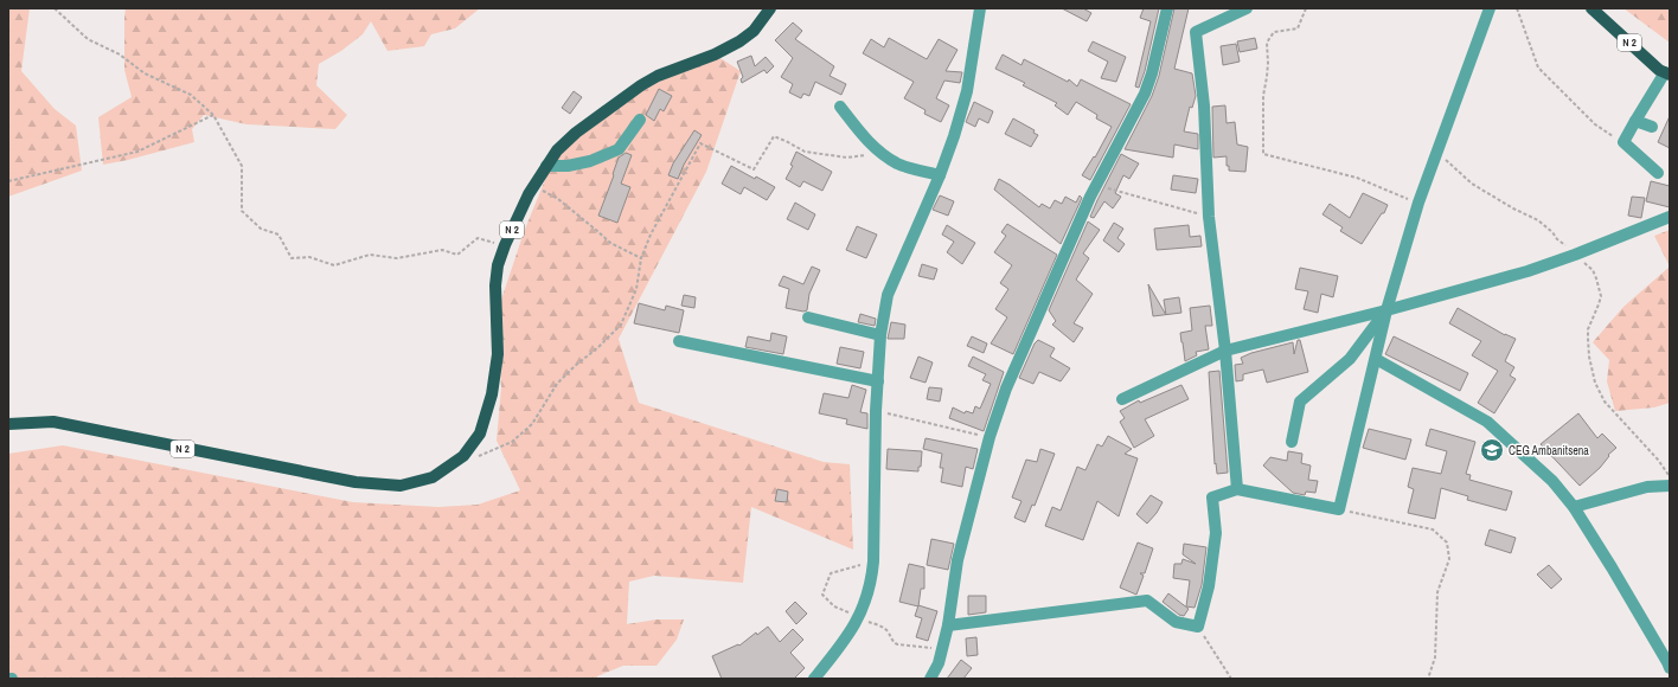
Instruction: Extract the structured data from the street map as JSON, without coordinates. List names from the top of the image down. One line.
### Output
{"streets":{"main road":["N 2"]},"places":{"school or university":["CEG Ambanitsena"]}}
